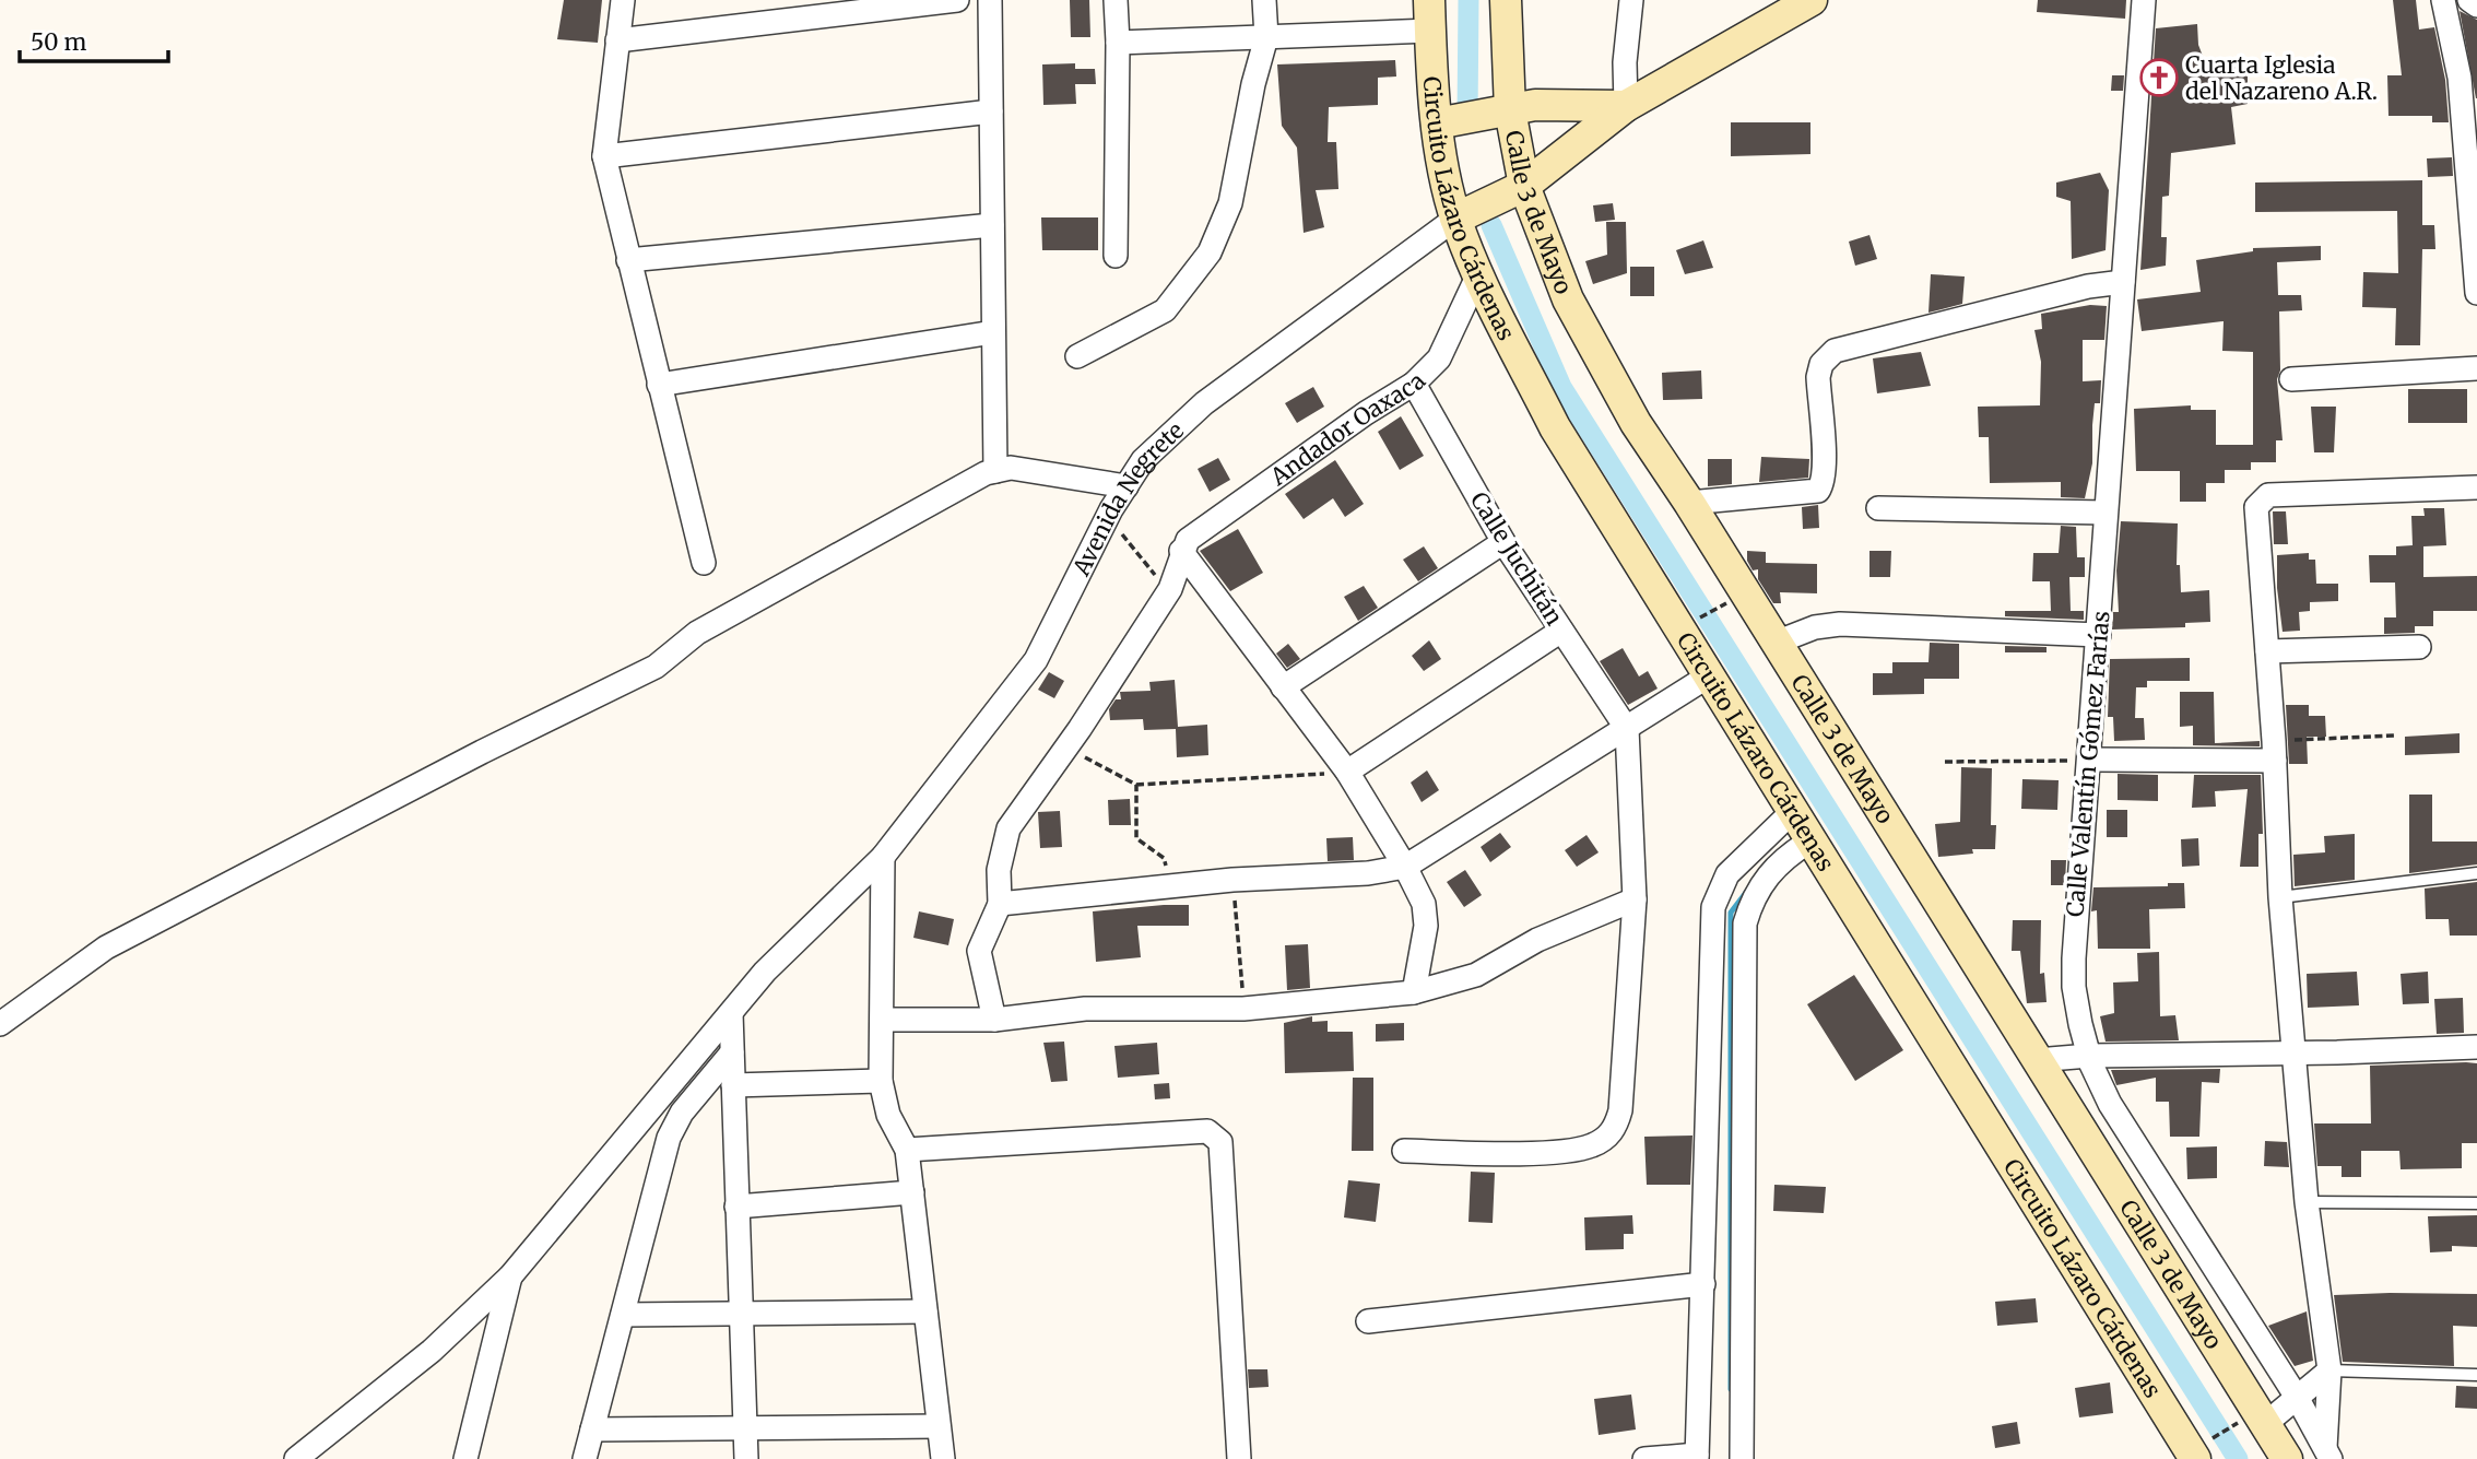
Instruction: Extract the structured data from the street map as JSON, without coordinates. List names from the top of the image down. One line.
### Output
{"streets":{"street":["Circuito Lázaro Cárdenas","Calle 3 de Mayo","Andador Oaxaca","Avenida Negrete","Calle Juchitán","Calle Valentín Gómez Farías"]},"crossings":[["Circuito Lázaro Cárdenas","Andador Oaxaca"],["Circuito Lázaro Cárdenas","Avenida Negrete"],["Andador Oaxaca","Calle Juchitán"]],"places":{"church":["Cuarta Iglesia del Nazareno A.R."]},"scale_bar":"50 m"}
